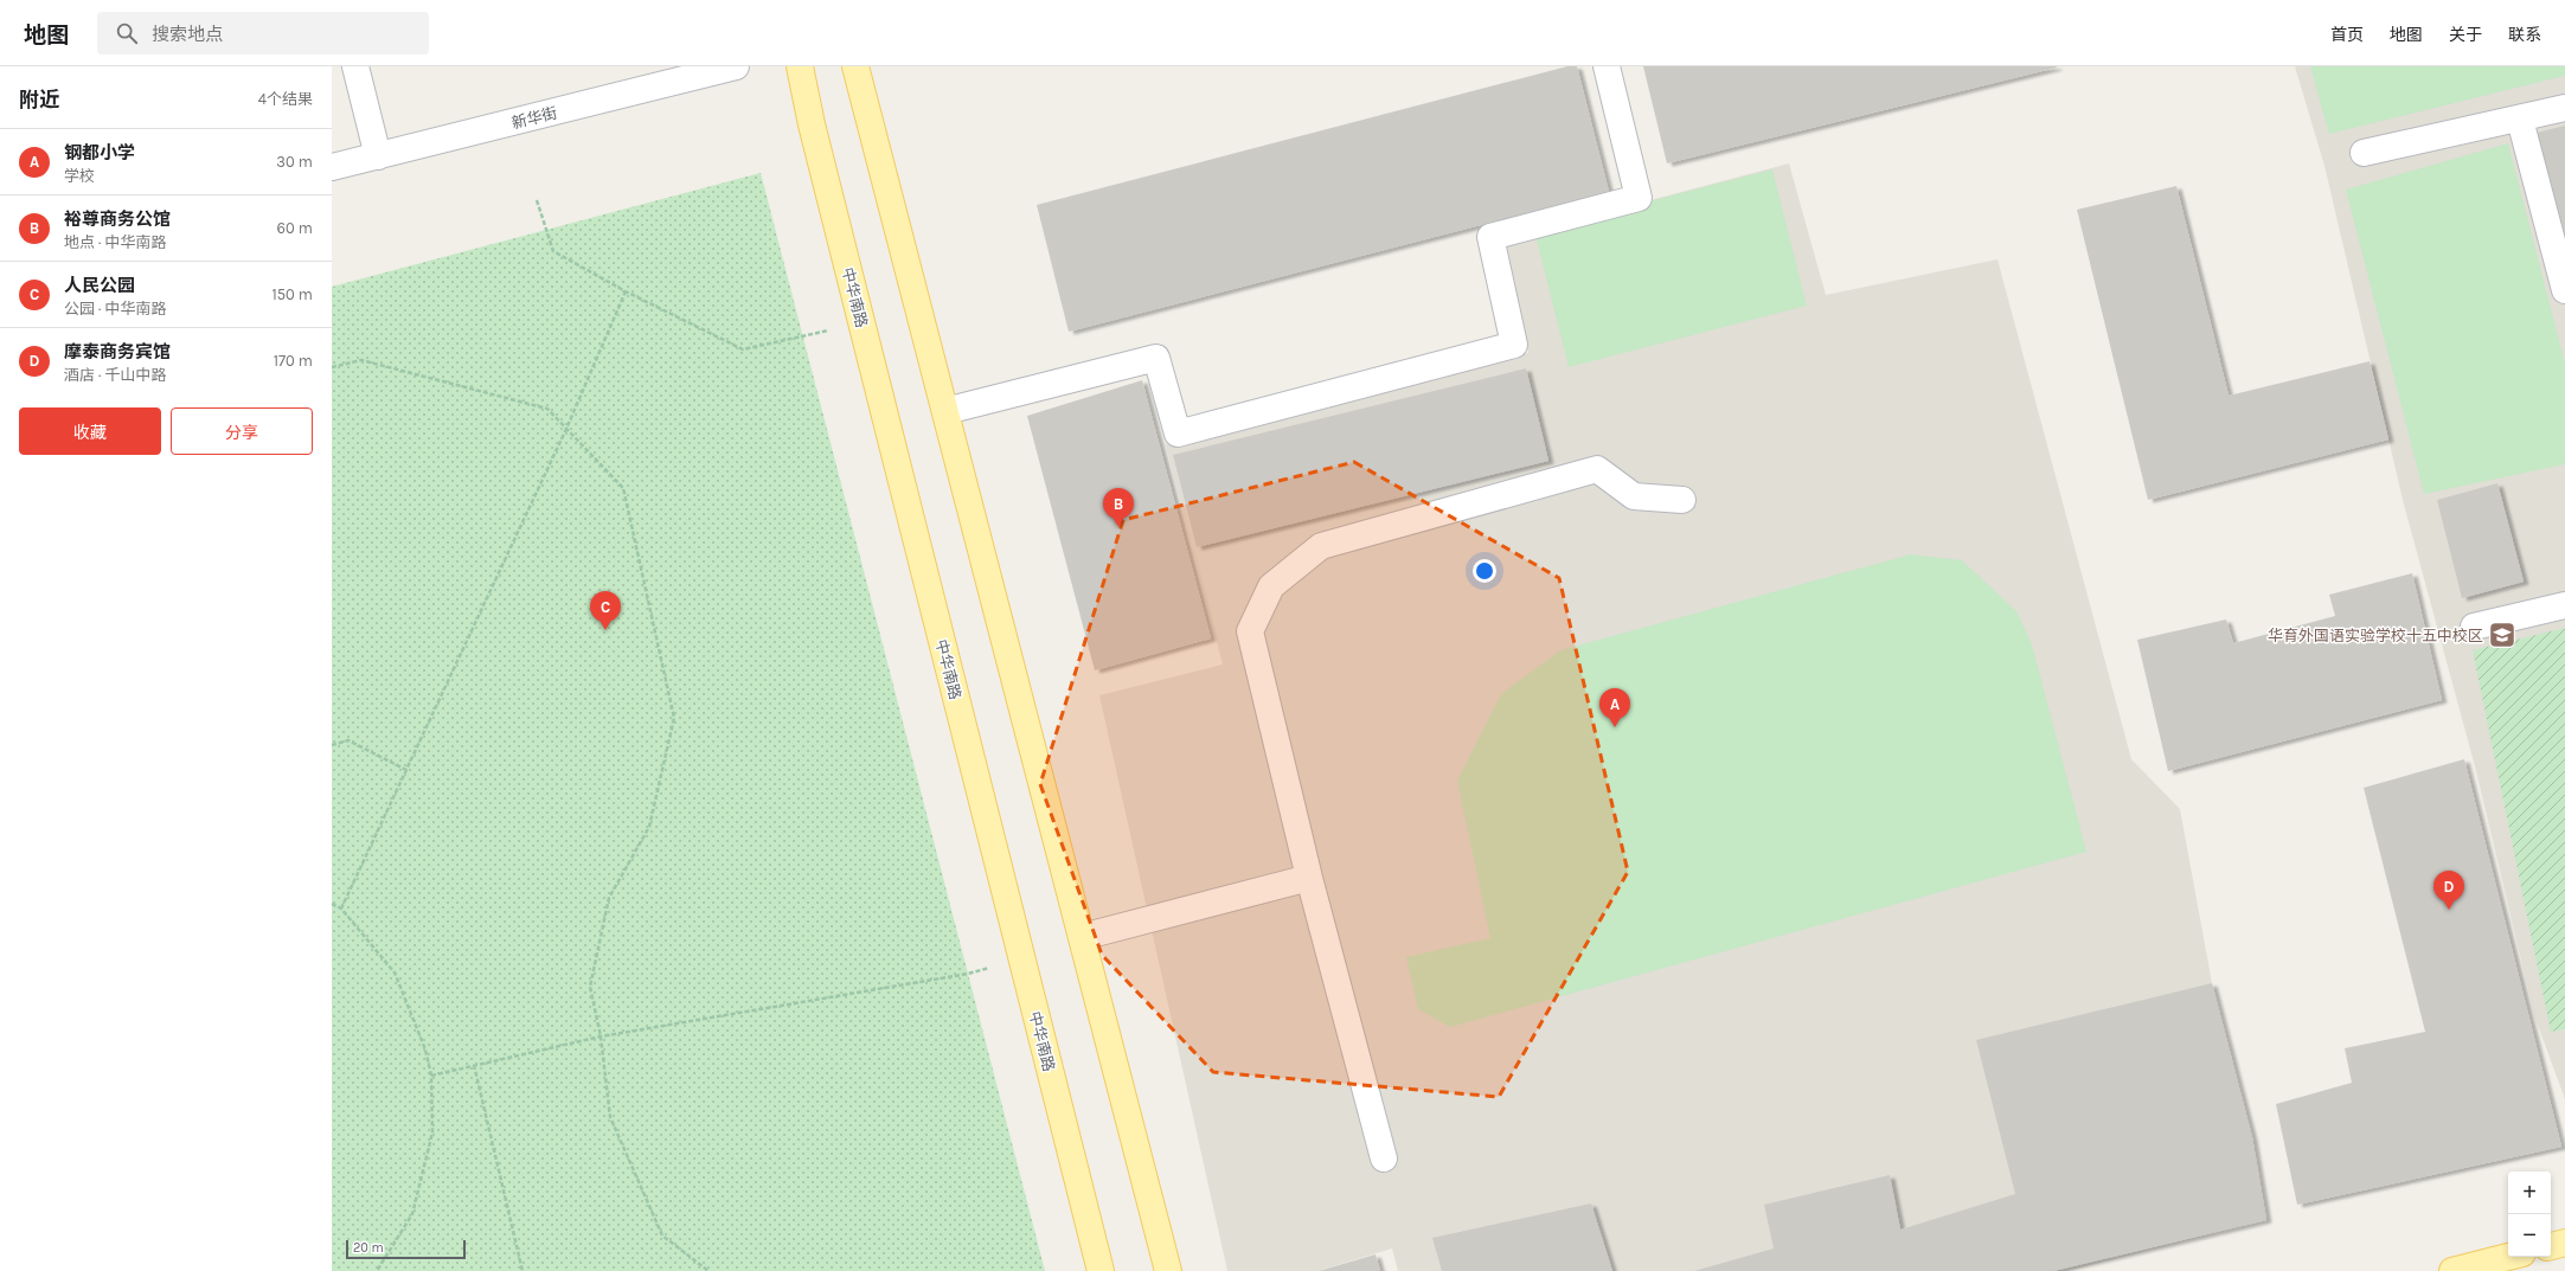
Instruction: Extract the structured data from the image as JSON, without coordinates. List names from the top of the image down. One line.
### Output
{"streets":{"main road":["中华南路"],"street":["新华街"]},"places":{"school or university":["华育外国语实验学校十五中校区"]},"scale_bar":"20 m","page":{"header":"地图","search":"搜索地点","nav":["首页","地图","关于","联系"],"heading":["附近","4个结果"],"list":[{"mark":"A","name":"钢都小学","note":"学校","value":"30 m"},{"mark":"B","name":"裕尊商务公馆","note":"地点 · 中华南路","value":"60 m"},{"mark":"C","name":"人民公园","note":"公园 · 中华南路","value":"150 m"},{"mark":"D","name":"摩泰商务宾馆","note":"酒店 · 千山中路","value":"170 m"}],"buttons":["收藏","分享"],"pins":["B","C","A","D"],"map_buttons":["+","−"],"scale":"20 m"}}
